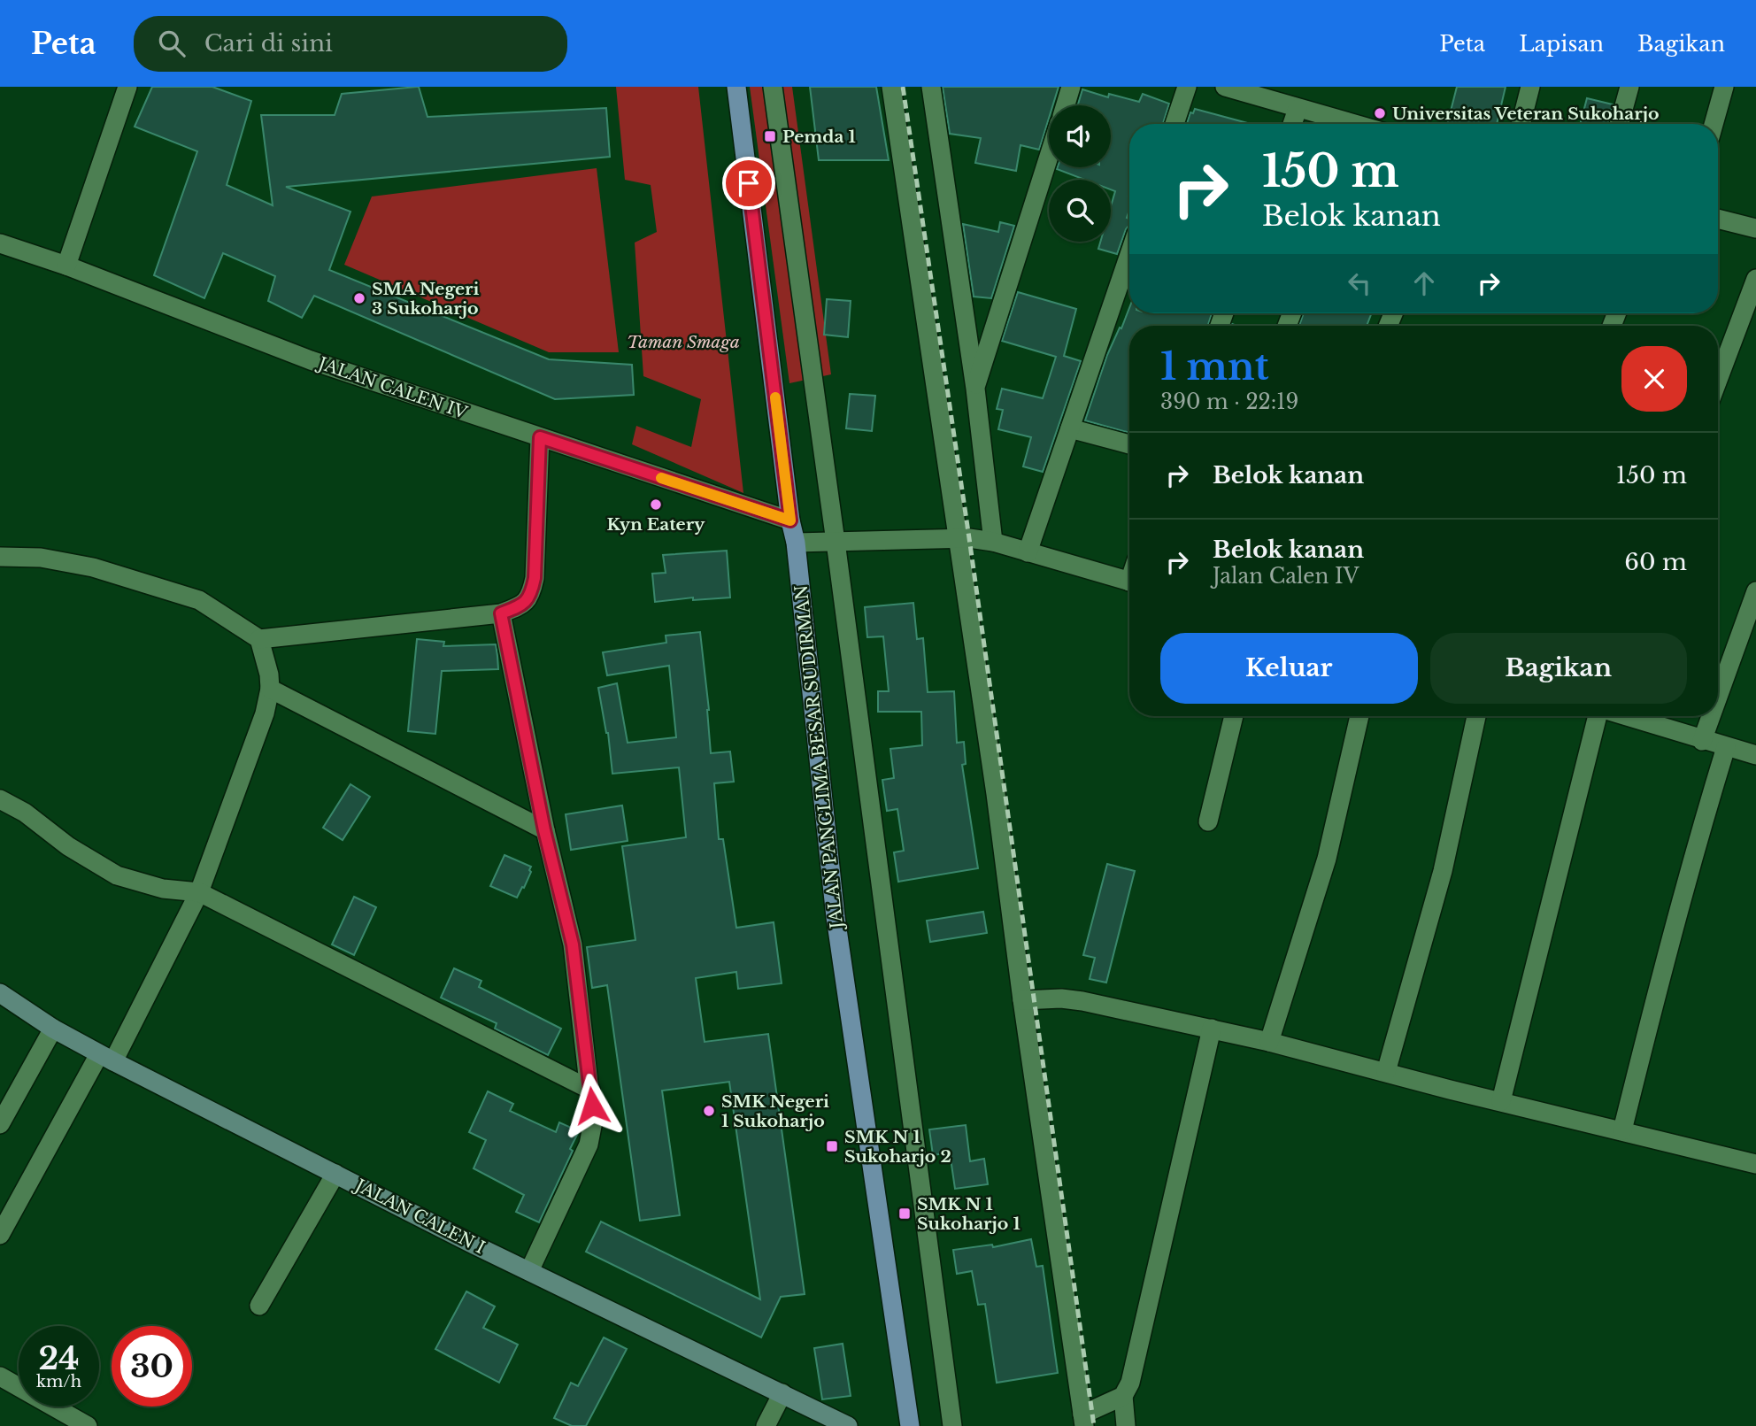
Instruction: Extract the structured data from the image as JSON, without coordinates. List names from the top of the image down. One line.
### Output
{"streets":{"main road":["JALAN PANGLIMA BESAR SUDIRMAN"],"street":["JALAN CALEN IV","JALAN CALEN I"]},"crossings":[["JALAN CALEN IV","JALAN PANGLIMA BESAR SUDIRMAN"]],"parks":["Taman Smaga"],"places":{"other":["Universitas Veteran Sukoharjo","SMA Negeri 3 Sukoharjo","Kyn Eatery","SMK Negeri 1 Sukoharjo"],"transit":["Pemda 1","SMK N 1 Sukoharjo 2","SMK N 1 Sukoharjo 1"]},"page":{"header":"Peta","search":"Cari di sini","nav":["Peta","Lapisan","Bagikan"],"turn":["150 m","Belok kanan"],"heading":["1 mnt","390 m · 22:19"],"list":[{"name":"Belok kanan","value":"150 m"},{"name":"Belok kanan","note":"Jalan Calen IV","value":"60 m"}],"buttons":["Keluar","Bagikan"],"speed":"24 km/h","limit":"30"}}
